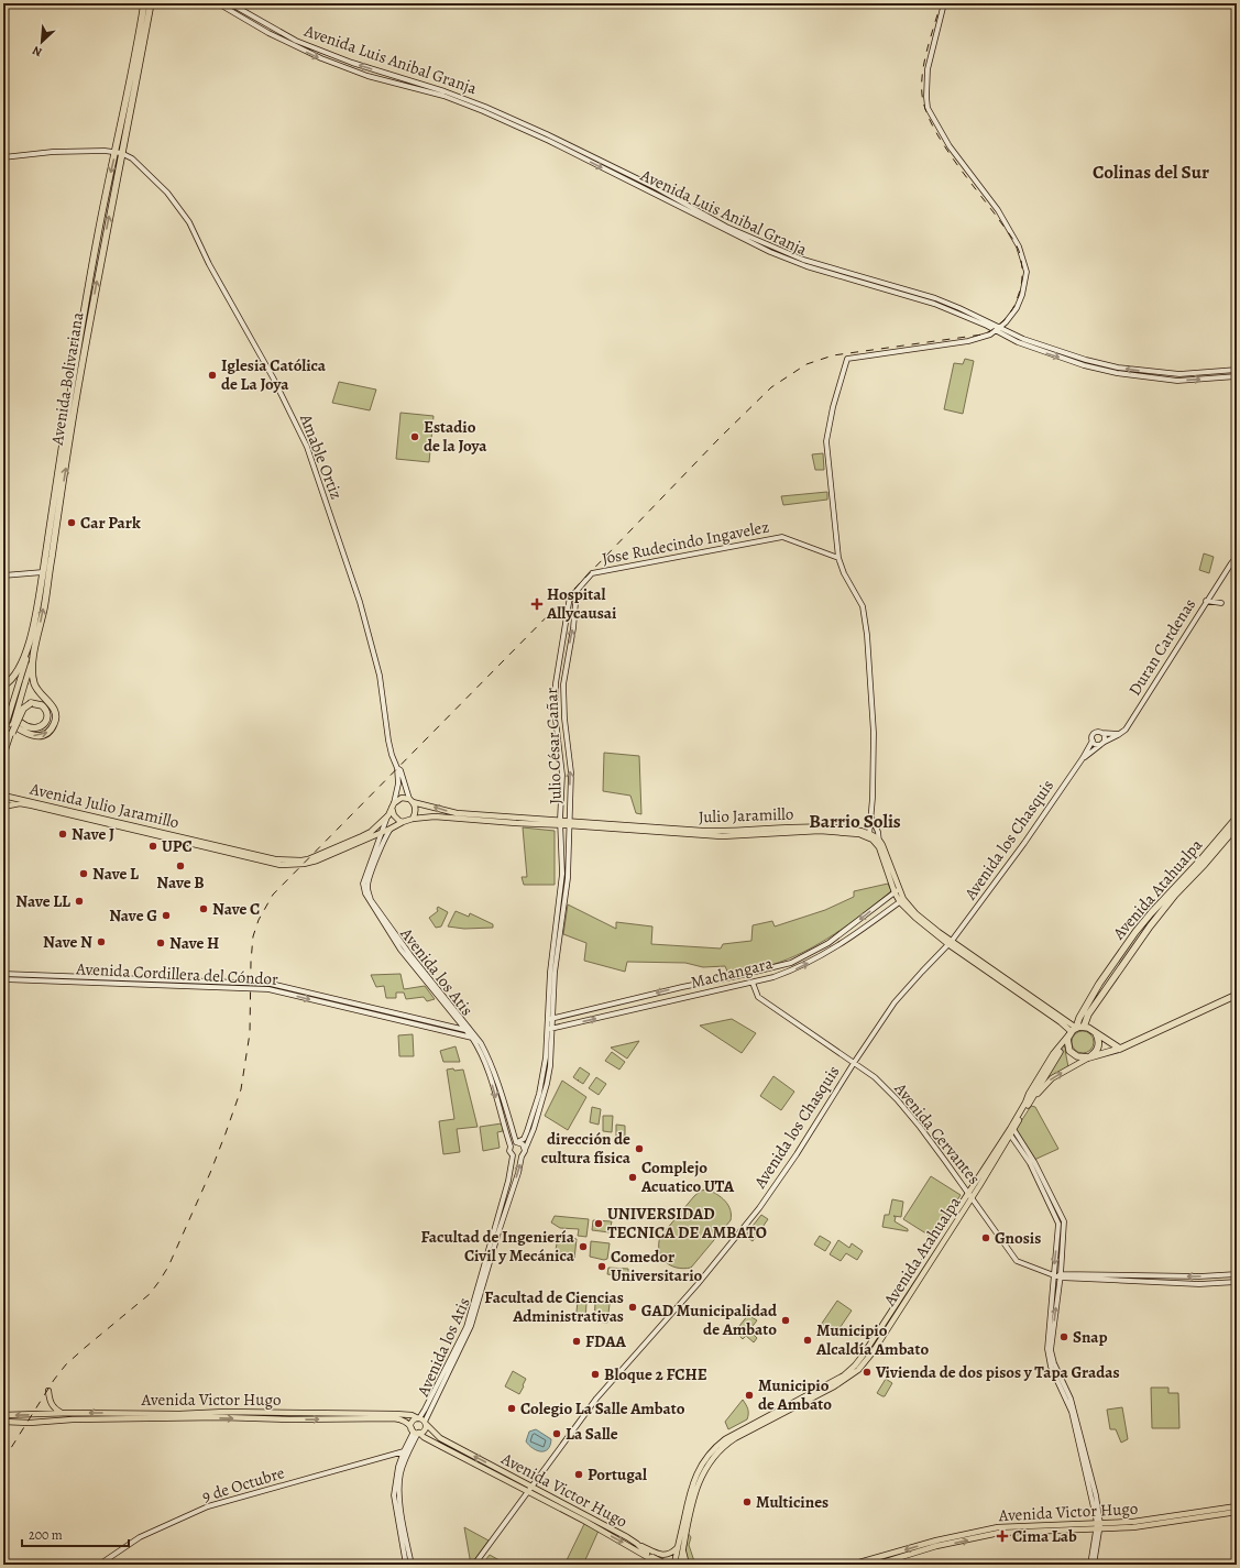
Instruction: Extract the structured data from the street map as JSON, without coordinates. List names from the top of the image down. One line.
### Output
{"streets":{"highway":["Avenida Bolivariana","Avenida Atahualpa"],"main road":["Avenida Julio Jaramillo","Julio Jaramillo","Avenida los Atis","Avenida Victor Hugo"],"street":["Avenida Luis Anibal Granja","Amable Ortiz","Jose Rudecindo Ingavelez","Duran Cardenas","Julio César Cañar","Avenida los Chasquis","Machangara","Avenida Cordillera del Cóndor","Avenida Cervantes","9 de Octubre"]},"crossings":[["Avenida Bolivariana","Amable Ortiz"],["Amable Ortiz","Avenida Julio Jaramillo"],["Amable Ortiz","Julio Jaramillo"],["Jose Rudecindo Ingavelez","Julio César Cañar"],["Duran Cardenas","Avenida los Chasquis"],["Julio César Cañar","Julio Jaramillo"],["Julio César Cañar","Avenida los Atis"],["Avenida Julio Jaramillo","Julio Jaramillo"],["Avenida Julio Jaramillo","Avenida los Atis"],["Julio Jaramillo","Avenida los Atis"],["Avenida los Chasquis","Avenida Cervantes"],["Avenida los Chasquis","Avenida Victor Hugo"],["Avenida Atahualpa","Avenida Cervantes"],["Avenida los Atis","Machangara"],["Avenida los Atis","Avenida Cordillera del Cóndor"],["Avenida los Atis","Avenida Victor Hugo"],["Avenida los Atis","9 de Octubre"],["Machangara","Avenida Cervantes"]],"districts":["Colinas del Sur","Barrio Solis"],"places":{"other":["Iglesia Católica de La Joya","Estadio de la Joya","Car Park","Nave J","UPC","Nave B","Nave L","Nave LL","Nave C","Nave G","Nave N","Nave H","dirección de cultura física","Complejo Acuatico UTA","UNIVERSIDAD TECNICA DE AMBATO","Gnosis","Facultad de Ingeniería Civil y Mecánica","Comedor Universitario","Facultad de Ciencias Administrativas","GAD Municipalidad de Ambato","Snap","Municipio Alcaldía Ambato","FDAA","Vivienda de dos pisos y Tapa Gradas","Bloque 2 FCHE","Municipio de Ambato","Colegio La Salle Ambato","La Salle","Portugal","Multicines"],"health":["Hospital Allycausai","Cima Lab"]},"scale_bar":"200 m","north":"bottom left"}
